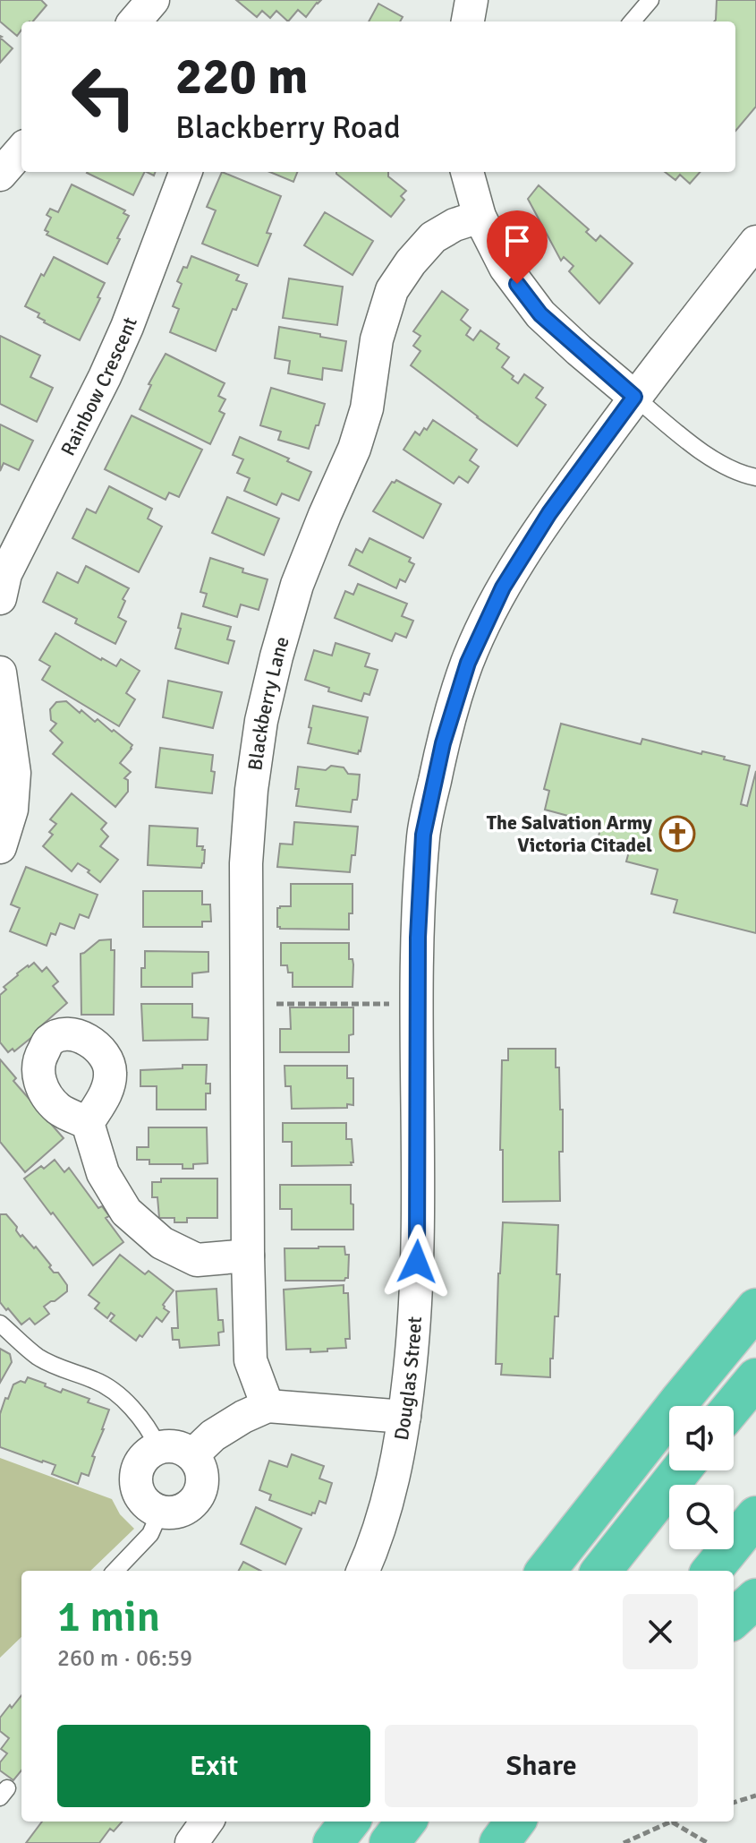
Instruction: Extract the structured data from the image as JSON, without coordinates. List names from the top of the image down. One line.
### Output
{"streets":{"street":["Rainbow Crescent","Blackberry Lane","Douglas Street"]},"places":{"church":["The Salvation Army Victoria Citadel"]},"page":{"turn":["220 m","Blackberry Road"],"heading":["1 min","260 m · 06:59"],"buttons":["Exit","Share"]}}
